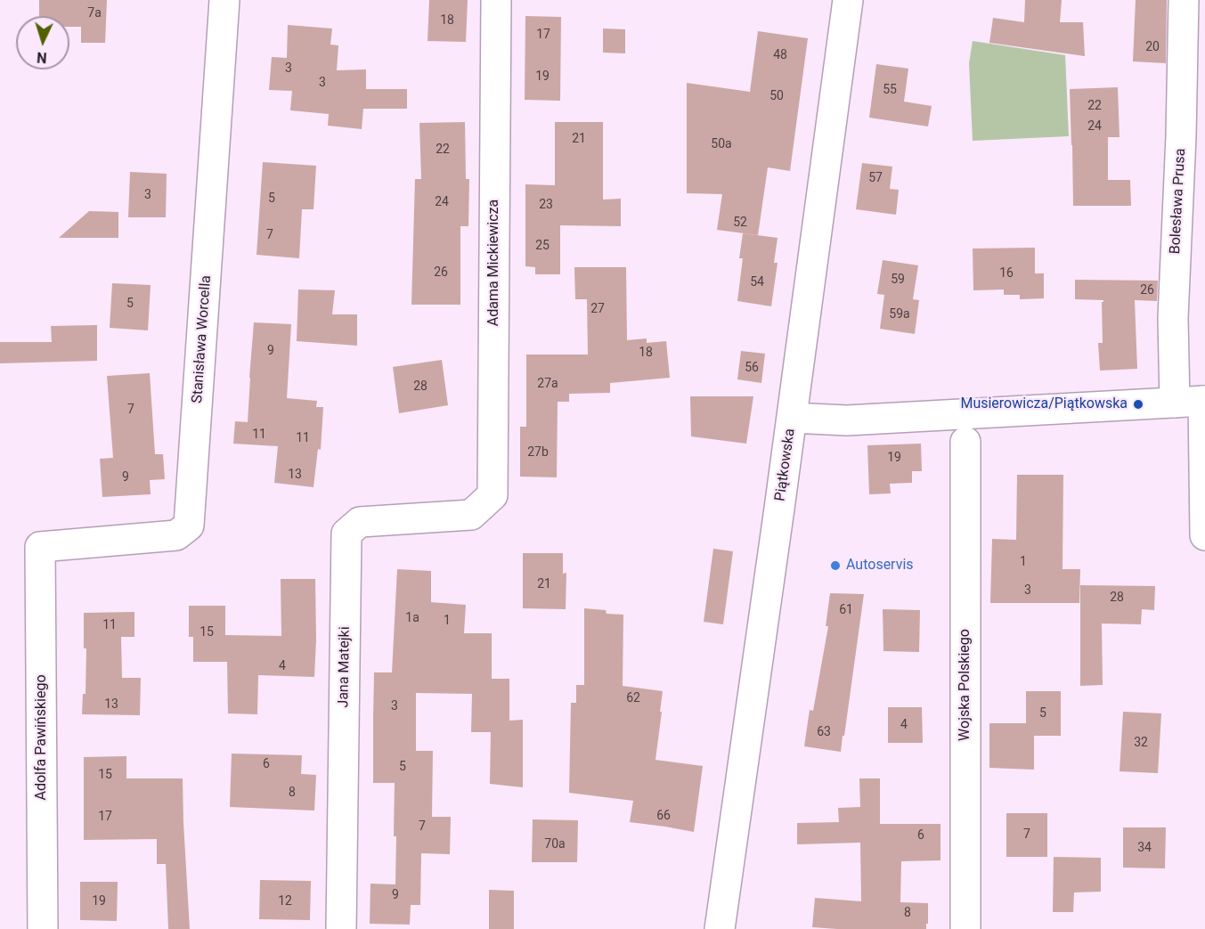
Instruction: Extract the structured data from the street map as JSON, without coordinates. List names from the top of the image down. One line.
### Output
{"streets":{"street":["Bolesława Prusa","Adama Mickiewicza","Stanisława Worcella","Piątkowska","Jana Matejki","Wojska Polskiego","Adolfa Pawińskiego"]},"crossings":[["Adama Mickiewicza","Jana Matejki"],["Stanisława Worcella","Adolfa Pawińskiego"]],"places":["Musierowicza/Piątkowska","Autoservis"],"house_numbers":["7a","18","17","20","48","3","19","3","55","50","22","24","21","50a","22","57","3","5","24","23","52","7","25","26","16","59","54","26","5","27","59a","9","18","56","27a","28","7","11","11","27b","19","13","9","1","21","3","28","61","1a","1","11","15","4","62","13","3","5","4","63","32","6","5","15","8","66","17","7","7","6","70a","34","9","19","12","8"],"north":"bottom"}
